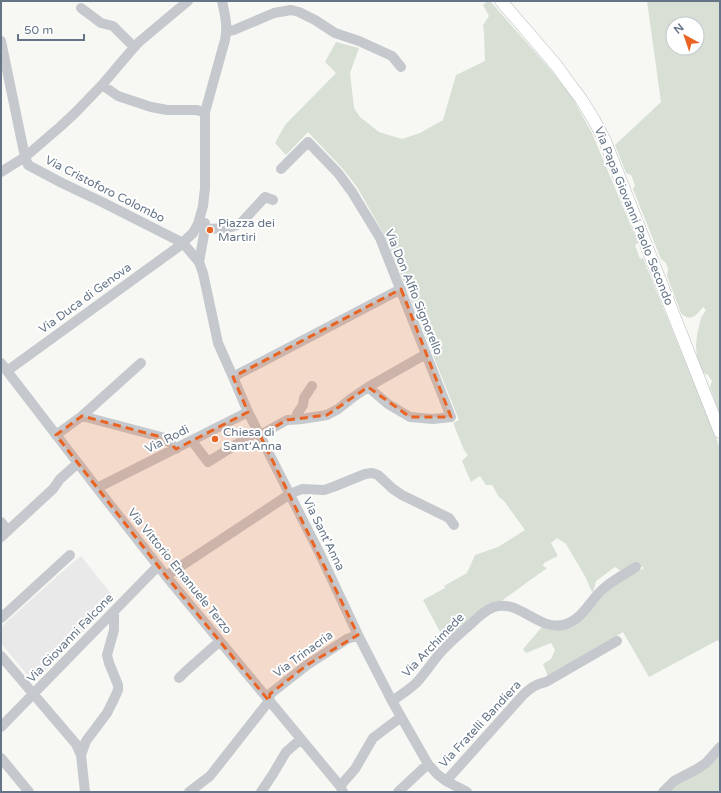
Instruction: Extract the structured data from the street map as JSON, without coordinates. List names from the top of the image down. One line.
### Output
{"streets":{"main road":["Via Papa Giovanni Paolo Secondo"],"street":["Via Cristoforo Colombo","Via Don Alfio Signorello","Via Duca di Genova","Via Rodi","Via Sant'Anna","Via Vittorio Emanuele Terzo","Via Giovanni Falcone","Via Archimede","Via Trinacria","Via Fratelli Bandiera"]},"crossings":[["Via Cristoforo Colombo","Via Duca di Genova"],["Via Duca di Genova","Via Vittorio Emanuele Terzo"],["Via Rodi","Via Sant'Anna"],["Via Rodi","Via Vittorio Emanuele Terzo"],["Via Sant'Anna","Via Archimede"],["Via Sant'Anna","Via Trinacria"],["Via Sant'Anna","Via Fratelli Bandiera"],["Via Vittorio Emanuele Terzo","Via Giovanni Falcone"],["Via Vittorio Emanuele Terzo","Via Trinacria"]],"places":["Piazza dei Martiri","Chiesa di Sant'Anna"],"scale_bar":"50 m","north":"top left"}
